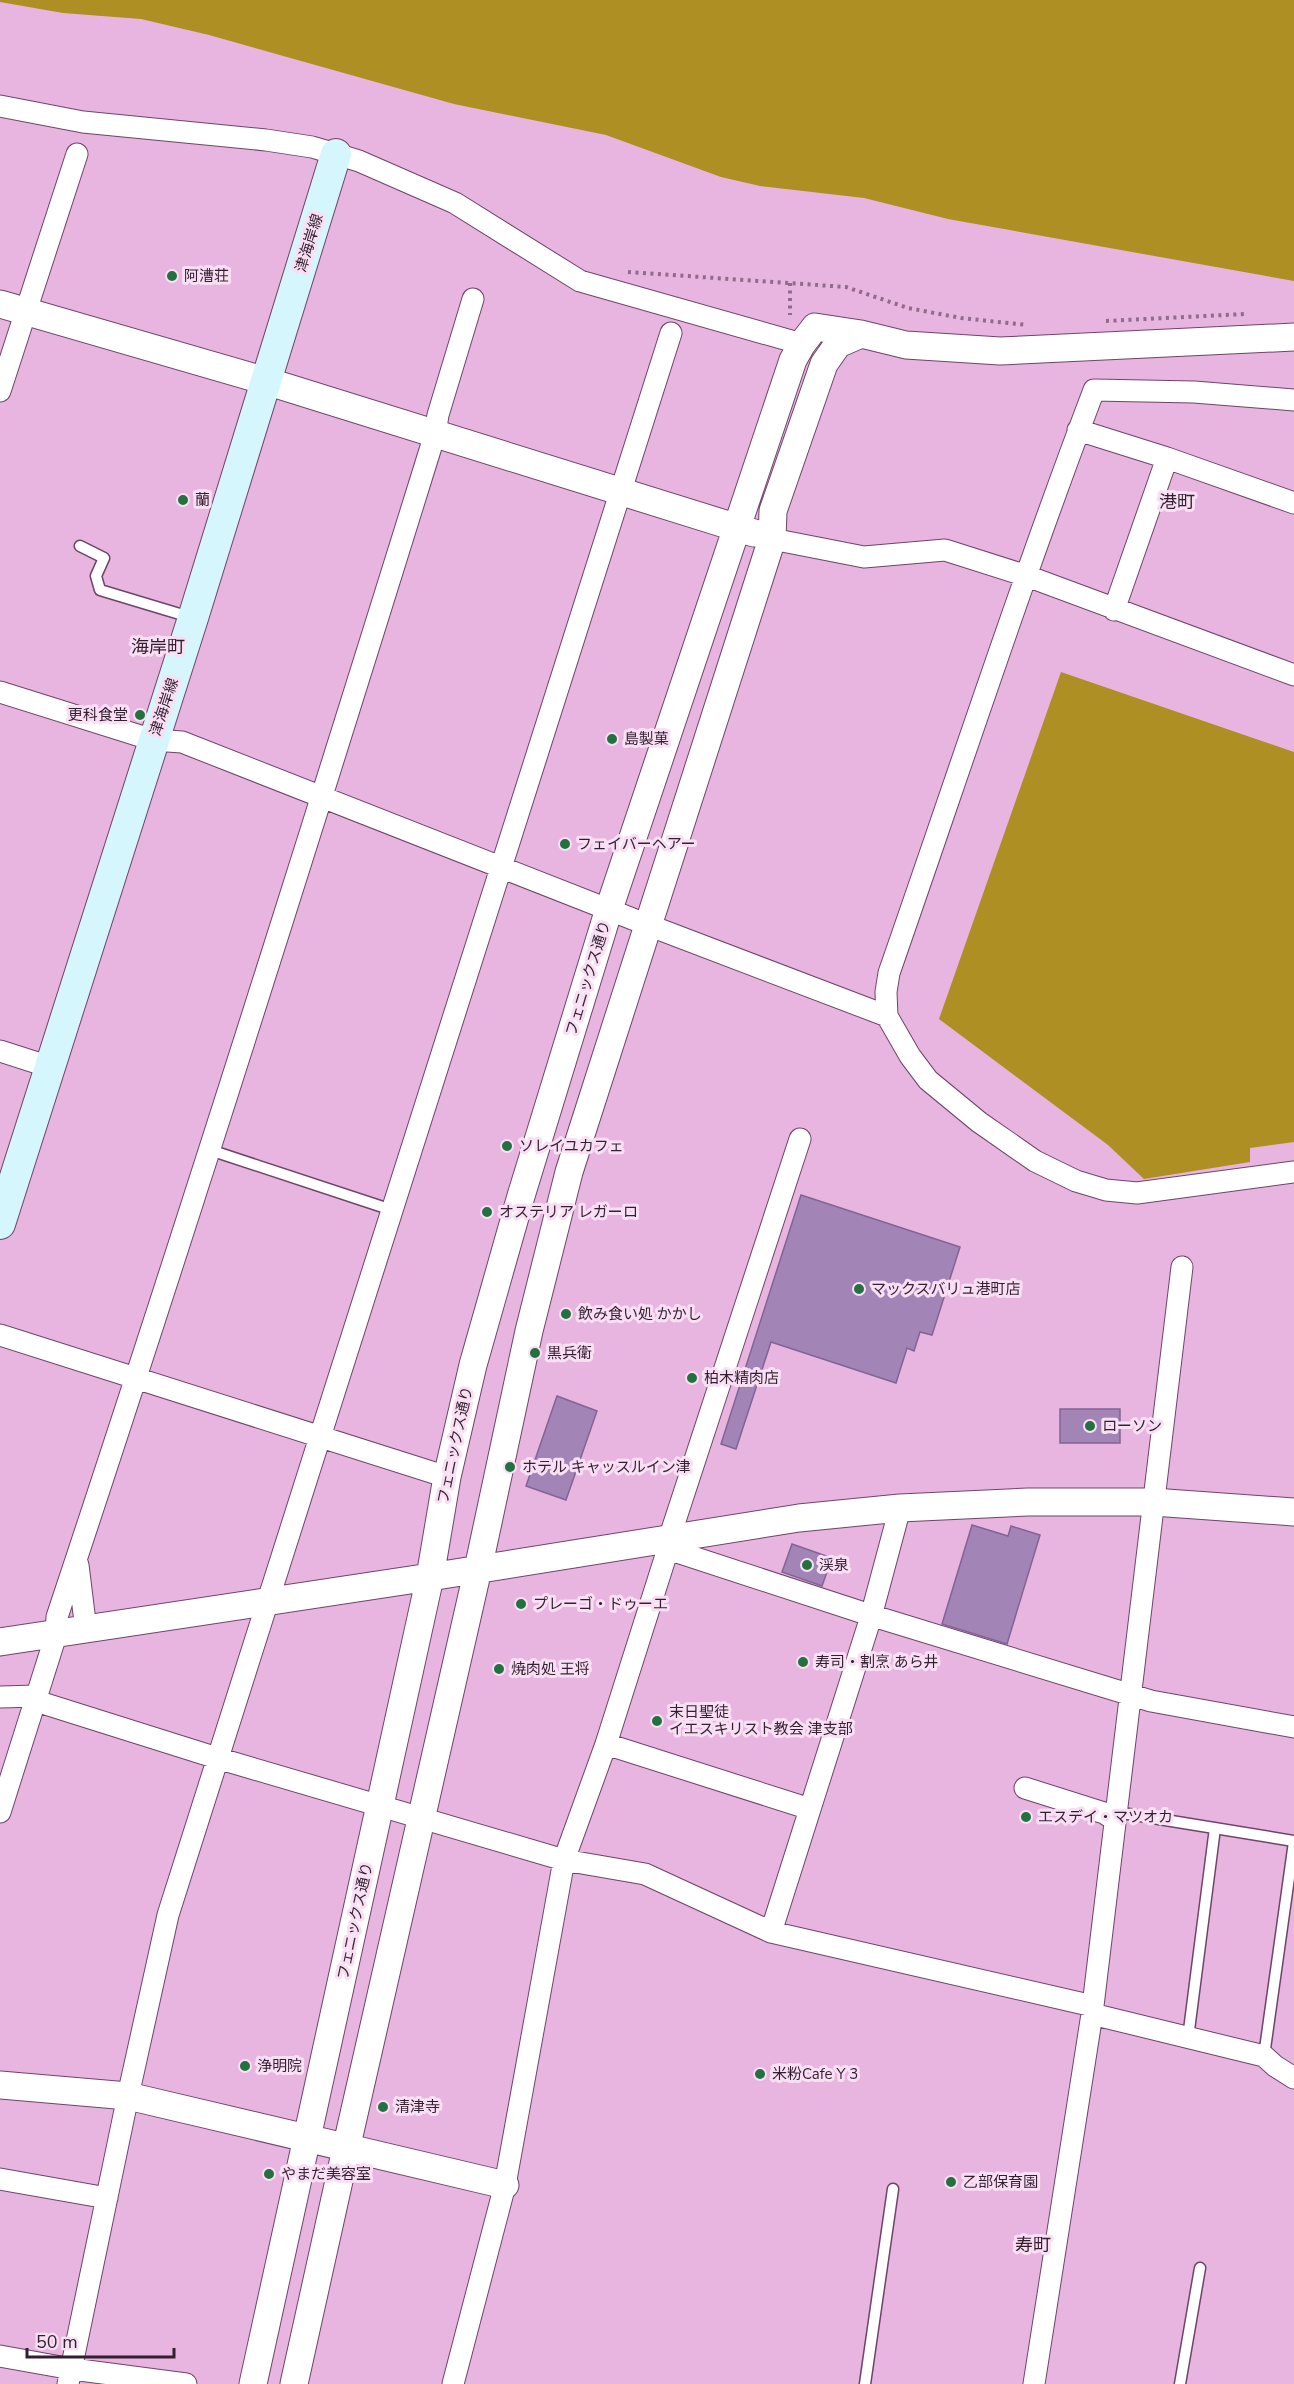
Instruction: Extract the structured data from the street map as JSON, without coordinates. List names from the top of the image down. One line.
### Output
{"streets":{"main road":["津海岸線"],"street":["フェニックス通り"]},"districts":["港町","海岸町","寿町"],"places":["阿漕荘","蘭","更科食堂","島製菓","フェイバーヘアー","ソレイユカフェ","オステリア レガーロ","マックスバリュ港町店","飲み食い処 かかし","黒兵衛","柏木精肉店","ローソン","ホテル キャッスルイン津","渓泉","プレーゴ・ドゥーエ","寿司・割烹 あら井","焼肉処 王将","末日聖徒 イエスキリスト教会 津支部","エスデイ・マツオカ","浄明院","米粉Cafe Y 3","清津寺","やまだ美容室","乙部保育園"],"scale_bar":"50 m"}
